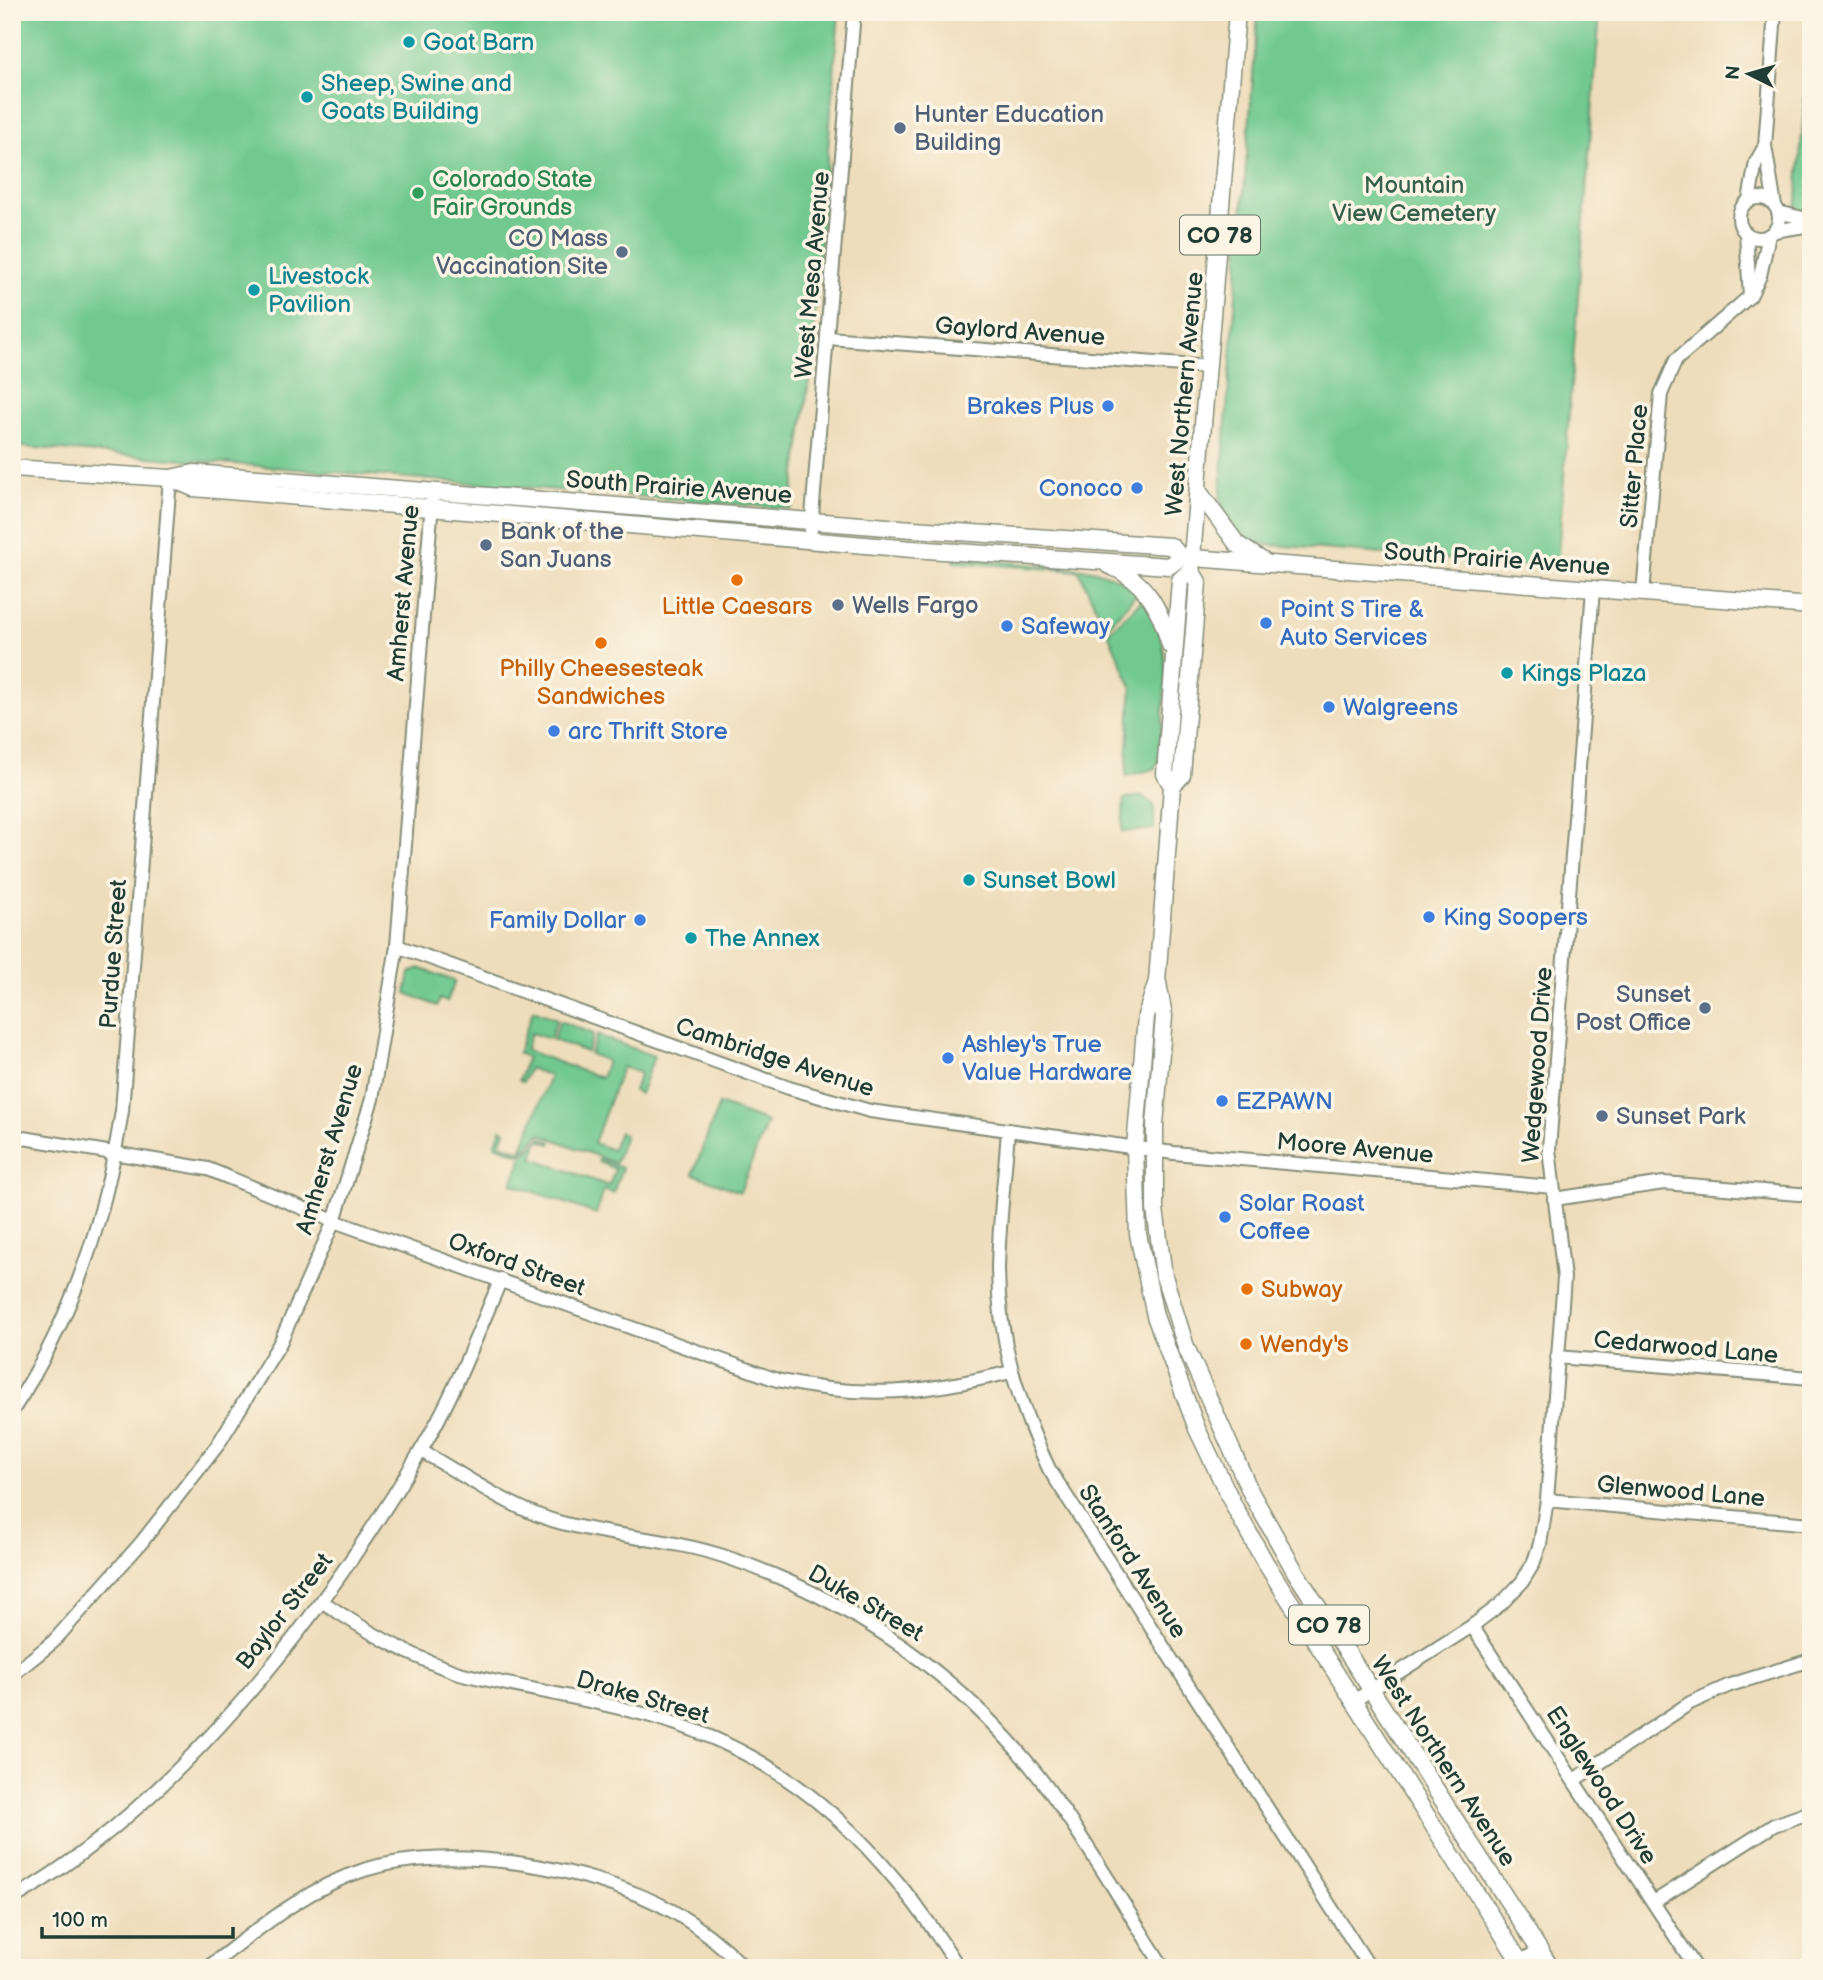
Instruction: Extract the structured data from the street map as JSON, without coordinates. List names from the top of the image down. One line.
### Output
{"streets":{"main road":["CO 78","West Northern Avenue","South Prairie Avenue"],"street":["West Mesa Avenue","Gaylord Avenue","Sitter Place","Amherst Avenue","Purdue Street","Cambridge Avenue","Wedgewood Drive","Moore Avenue","Oxford Street","Cedarwood Lane","Glenwood Lane","Stanford Avenue","Duke Street","Baylor Street","Drake Street","Englewood Drive"]},"crossings":[["West Mesa Avenue","Gaylord Avenue"],["West Mesa Avenue","South Prairie Avenue"],["Gaylord Avenue","West Northern Avenue"],["West Northern Avenue","South Prairie Avenue"],["West Northern Avenue","Cambridge Avenue"],["West Northern Avenue","Wedgewood Drive"],["West Northern Avenue","Moore Avenue"],["Sitter Place","South Prairie Avenue"],["South Prairie Avenue","Amherst Avenue"],["South Prairie Avenue","Purdue Street"],["South Prairie Avenue","Wedgewood Drive"],["Amherst Avenue","Cambridge Avenue"],["Amherst Avenue","Oxford Street"],["Purdue Street","Oxford Street"],["Cambridge Avenue","Moore Avenue"],["Cambridge Avenue","Stanford Avenue"],["Wedgewood Drive","Moore Avenue"],["Wedgewood Drive","Cedarwood Lane"],["Wedgewood Drive","Glenwood Lane"],["Wedgewood Drive","Englewood Drive"],["Oxford Street","Stanford Avenue"],["Oxford Street","Baylor Street"],["Duke Street","Baylor Street"],["Baylor Street","Drake Street"]],"parks":["Mountain View Cemetery"],"places":["Goat Barn","Sheep, Swine and Goats Building","Hunter Education Building","Colorado State Fair Grounds","CO Mass Vaccination Site","Livestock Pavilion","Brakes Plus","Conoco","Bank of the San Juans","Little Caesars","Wells Fargo","Point S Tire & Auto Services","Safeway","Philly Cheesesteak Sandwiches","Kings Plaza","Walgreens","arc Thrift Store","Sunset Bowl","King Soopers","Family Dollar","The Annex","Sunset Post Office","Ashley's True Value Hardware","EZPAWN","Sunset Park","Solar Roast Coffee","Subway","Wendy's"],"scale_bar":"100 m","north":"left"}
